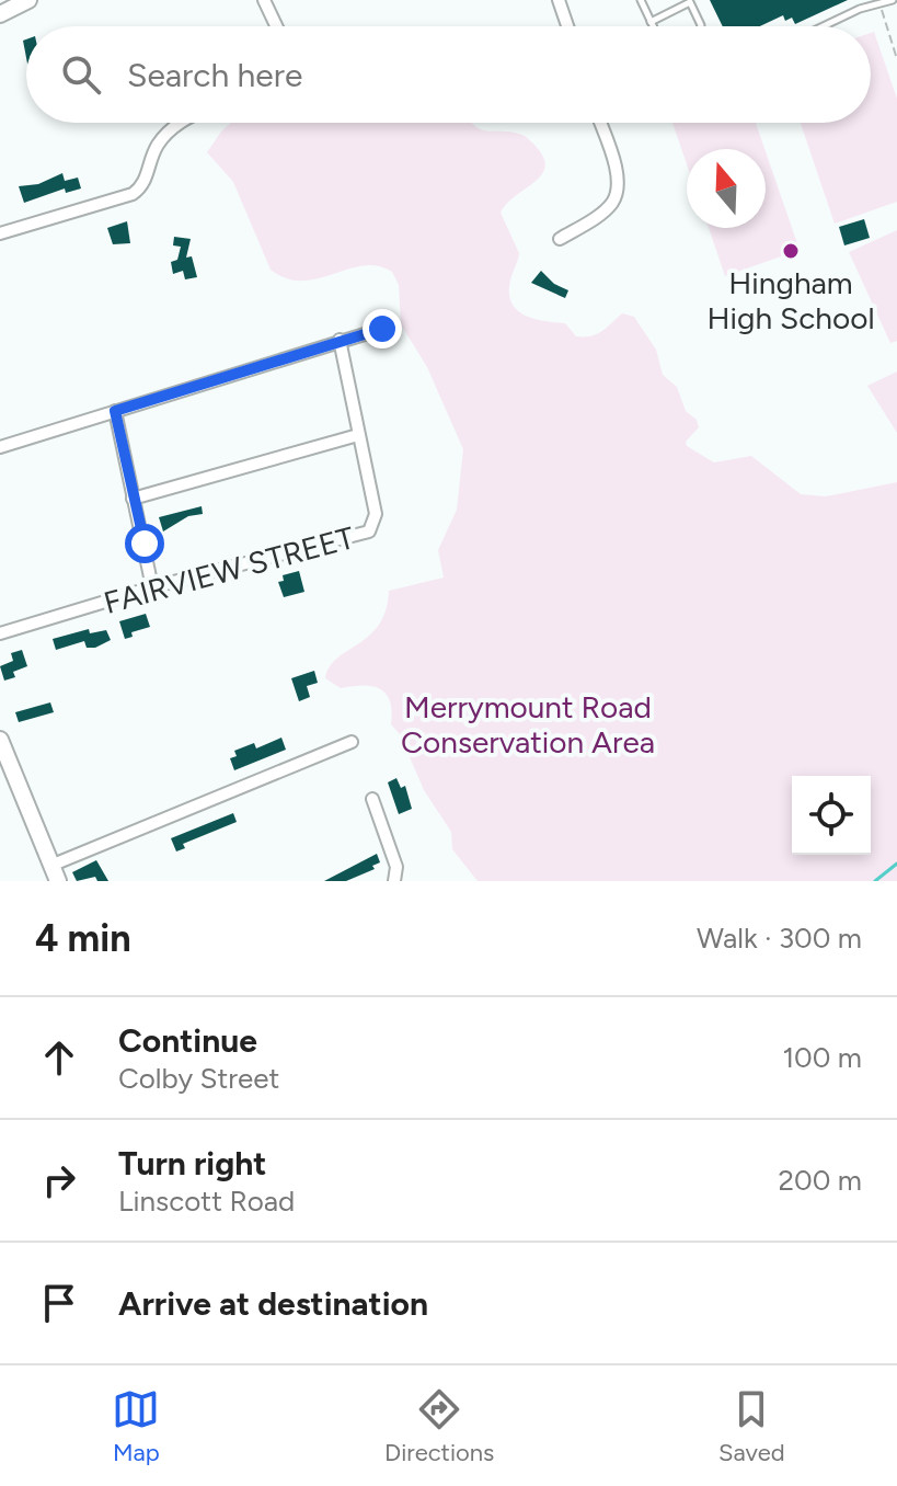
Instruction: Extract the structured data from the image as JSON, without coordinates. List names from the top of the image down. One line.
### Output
{"streets":{"street":["FAIRVIEW STREET"]},"parks":["Merrymount Road Conservation Area"],"places":["Hingham High School"],"north":"top","page":{"search":"Search here","heading":["4 min","Walk · 300 m"],"list":[["Continue","Colby Street","100 m"],["Turn right","Linscott Road","200 m"],"Arrive at destination"],"nav":["Map","Directions","Saved"]}}
